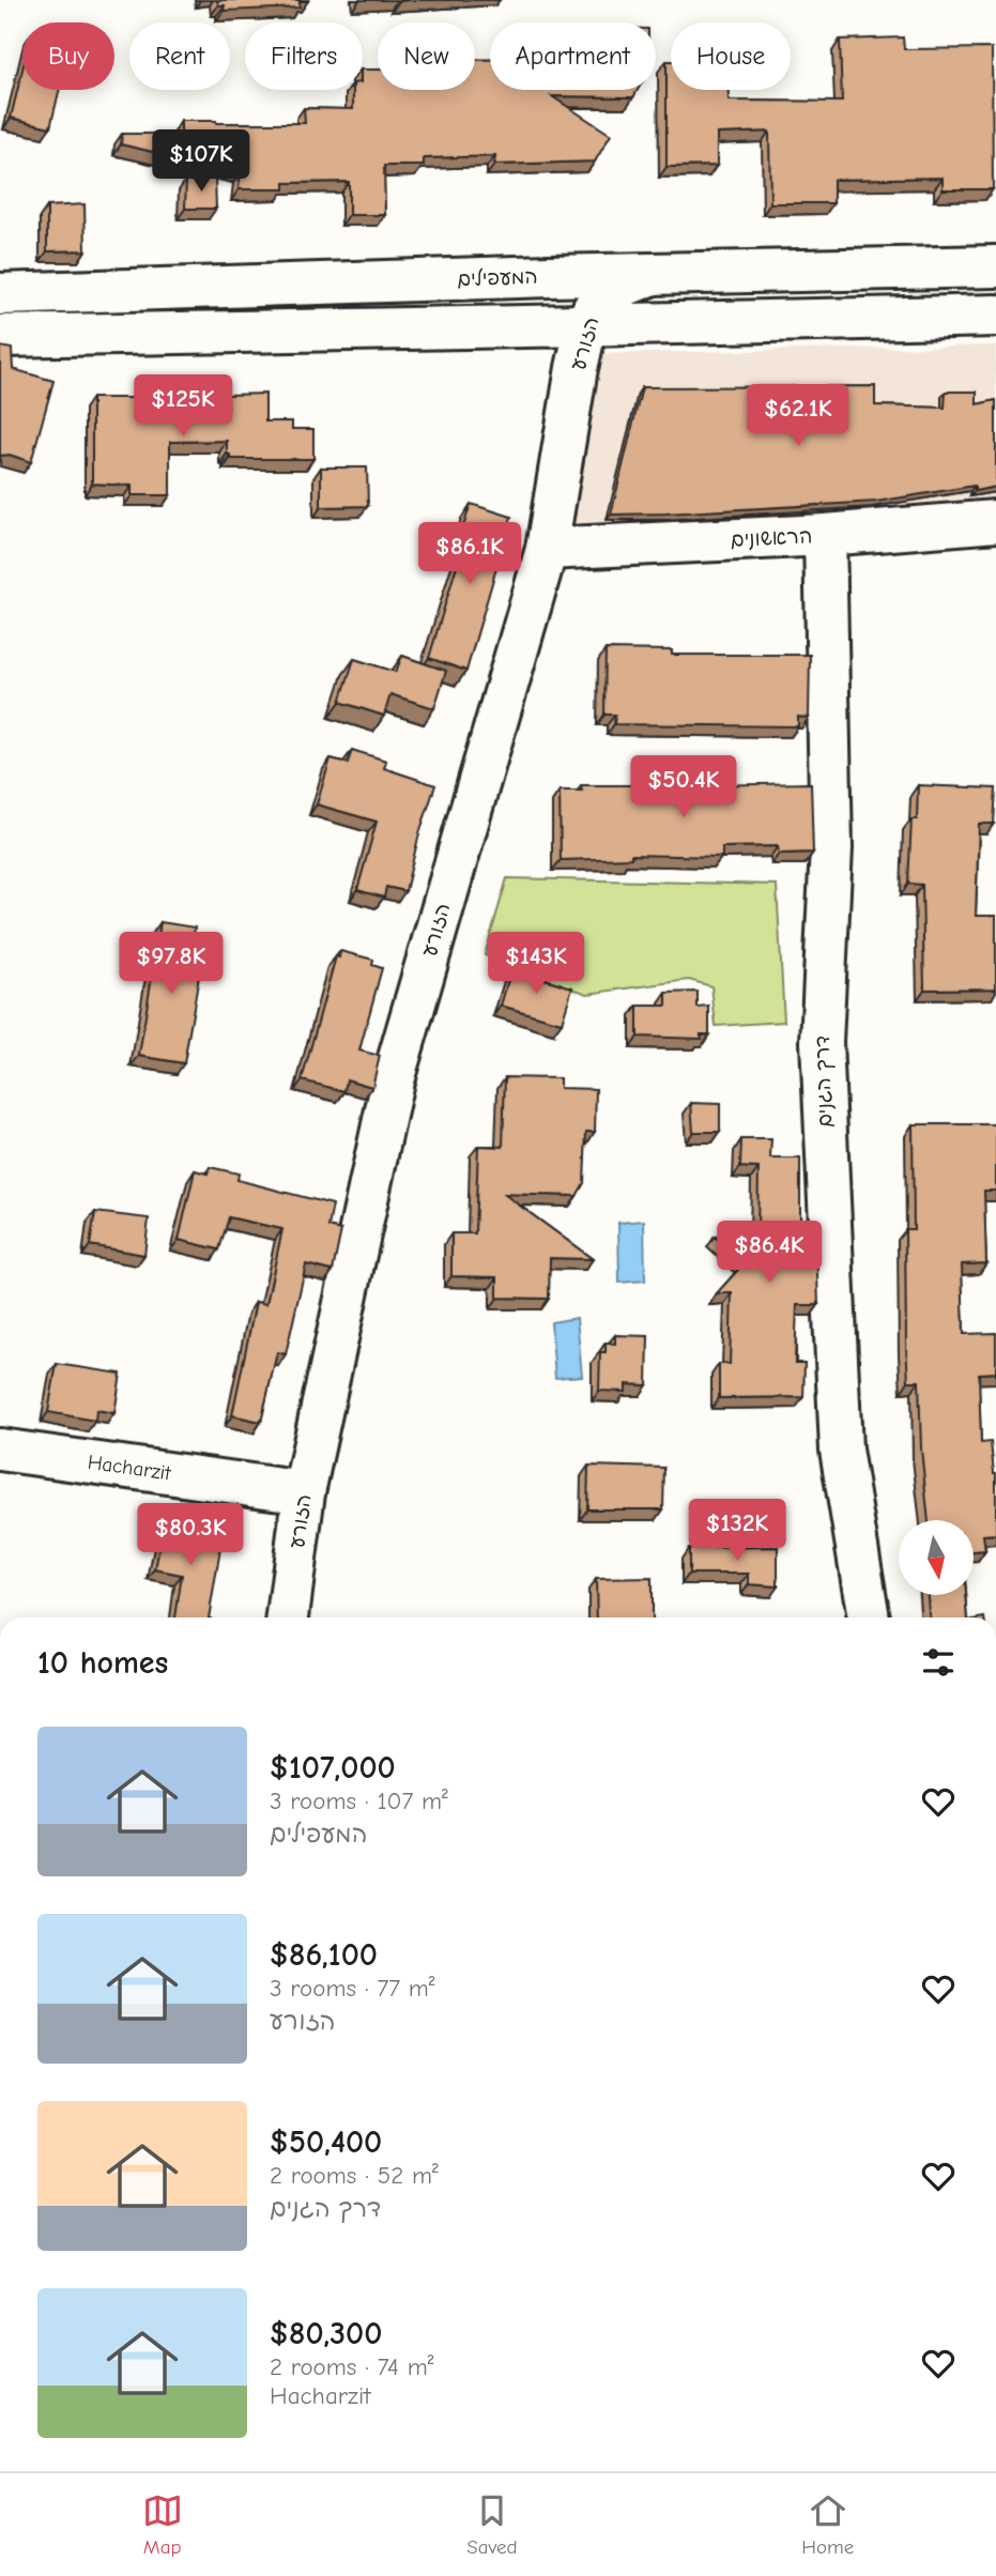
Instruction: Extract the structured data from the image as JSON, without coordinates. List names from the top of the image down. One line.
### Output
{"streets":{"street":["המעפילים","הזורע","הראשונים","דרך הגנים","Hacharzit"]},"crossings":[["המעפילים","הזורע"],["הזורע","הראשונים"],["הזורע","Hacharzit"],["הראשונים","דרך הגנים"]],"north":"bottom","page":{"chip":["Buy","Rent","Filters","New","Apartment","House"],"price":["$107K","$125K","$62.1K","$86.1K","$50.4K","$97.8K","$143K","$86.4K","$132K","$80.3K"],"heading":"10 homes","list":[{"name":"$107,000","note":"3 rooms · 107 m² · המעפילים"},{"name":"$86,100","note":"3 rooms · 77 m² · הזורע"},{"name":"$50,400","note":"2 rooms · 52 m² · דרך הגנים"},{"name":"$80,300","note":"2 rooms · 74 m² · Hacharzit"}],"tabs":["Map","Saved","Home"]}}
